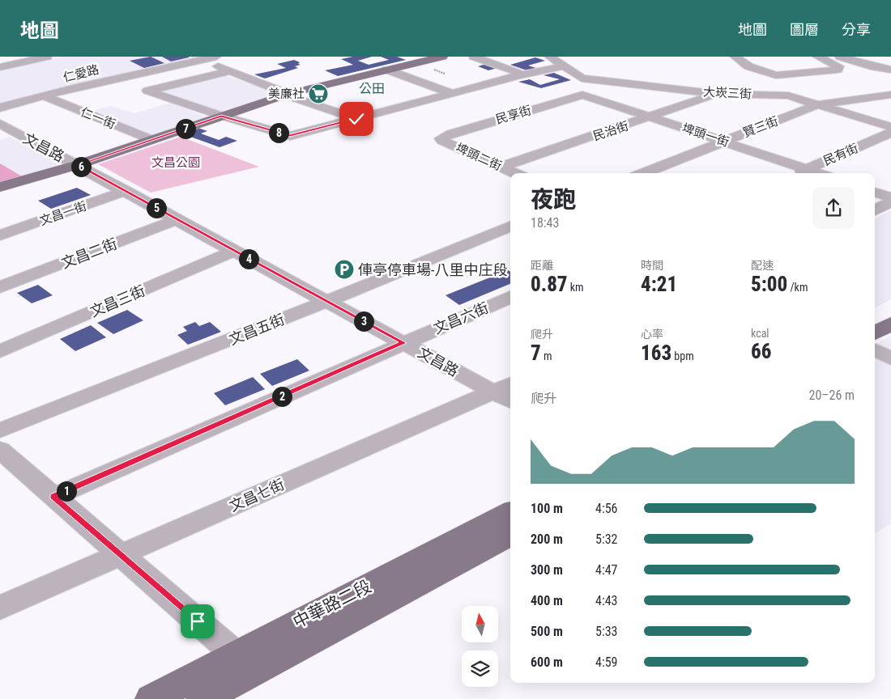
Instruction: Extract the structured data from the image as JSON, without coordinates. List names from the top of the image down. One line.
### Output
{"streets":{"main road":["中華路二段"],"street":["仁愛路","大崁三街","民享街","仁一街","賢三街","民治街","埤頭一街","文昌路","民有街","埤頭二街","文昌一街","文昌二街","文昌三街","文昌六街","文昌五街","文昌七街"]},"crossings":[["仁愛路","仁一街"],["大崁三街","賢三街"],["大崁三街","民治街"],["民享街","埤頭一街"],["民享街","埤頭二街"],["賢三街","埤頭一街"],["民治街","埤頭一街"],["民治街","埤頭二街"],["埤頭一街","民有街"],["文昌路","文昌一街"],["文昌路","文昌二街"],["文昌路","文昌三街"],["文昌路","文昌六街"],["文昌路","文昌五街"],["文昌路","文昌七街"]],"districts":["公田"],"parks":["文昌公園"],"places":{"supermarket":["美廉社"],"parking":["俥亭停車場-八里中庄段"]},"north":"top","page":{"header":"地圖","nav":["地圖","圖層","分享"],"pins":["7","8","6","5","4","3","2","1"],"heading":["夜跑","18:43"],"stats":[["距離","0.87 km"],["時間","4:21"],["配速","5:00 /km"],["爬升","7 m"],["心率","163 bpm"],["kcal","66"]],"chart":["爬升","20–26 m"],"list":[{"name":"100 m","note":"4:56"},{"name":"200 m","note":"5:32"},{"name":"300 m","note":"4:47"},{"name":"400 m","note":"4:43"},{"name":"500 m","note":"5:33"},{"name":"600 m","note":"4:59"}]}}
